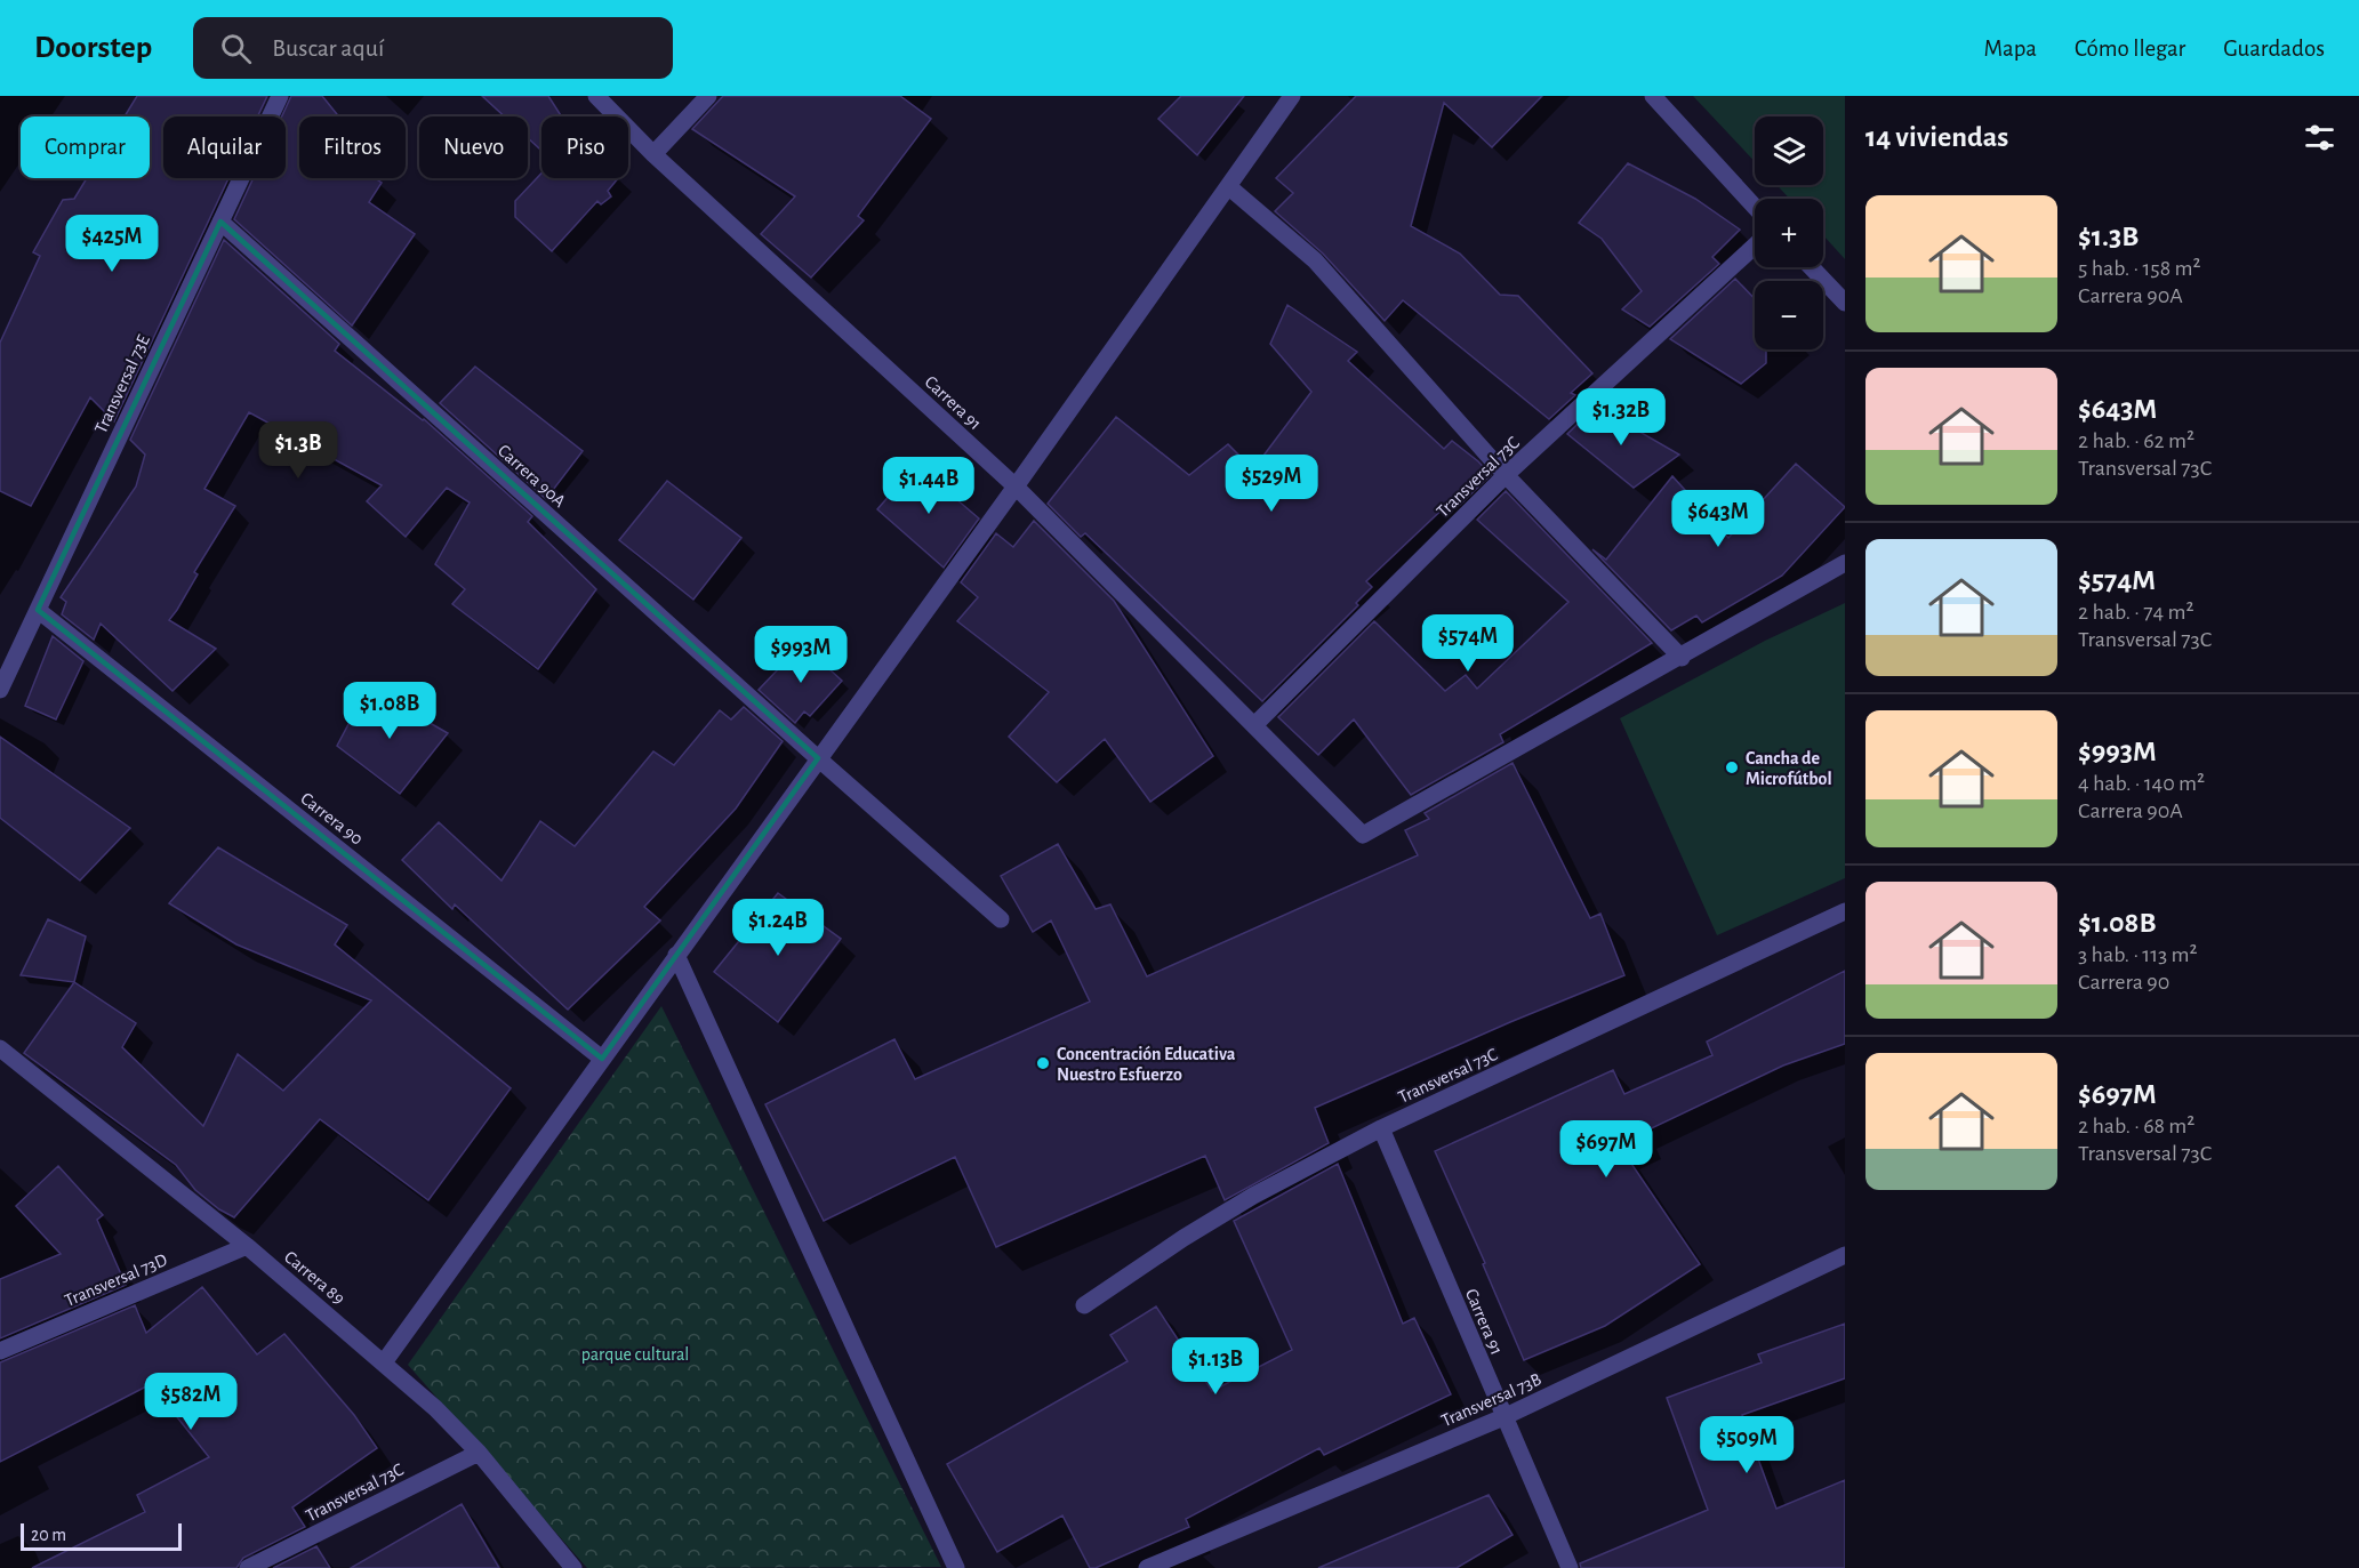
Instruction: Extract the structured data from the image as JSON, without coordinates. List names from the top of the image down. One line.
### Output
{"streets":{"street":["Transversal 73E","Carrera 91","Carrera 90A","Transversal 73C","Carrera 90","Carrera 89","Transversal 73D","Transversal 73B"]},"crossings":[["Transversal 73E","Carrera 90A"],["Transversal 73E","Carrera 90"],["Carrera 91","Transversal 73C"],["Carrera 91","Transversal 73B"],["Transversal 73C","Carrera 89"],["Carrera 89","Transversal 73D"]],"parks":["parque cultural"],"places":["Cancha de Microfútbol","Concentración Educativa Nuestro Esfuerzo"],"scale_bar":"20 m","page":{"header":"Doorstep","search":"Buscar aquí","nav":["Mapa","Cómo llegar","Guardados"],"heading":"14 viviendas","map_buttons":["+","−"],"chip":["Comprar","Alquilar","Filtros","Nuevo","Piso"],"list":[{"name":"$1.3B","note":"5 hab. · 158 m² · Carrera 90A"},{"name":"$643M","note":"2 hab. · 62 m² · Transversal 73C"},{"name":"$574M","note":"2 hab. · 74 m² · Transversal 73C"},{"name":"$993M","note":"4 hab. · 140 m² · Carrera 90A"},{"name":"$1.08B","note":"3 hab. · 113 m² · Carrera 90"},{"name":"$697M","note":"2 hab. · 68 m² · Transversal 73C"}],"price":["$425M","$1.32B","$1.3B","$529M","$1.44B","$643M","$574M","$993M","$1.08B","$1.24B","$697M","$1.13B","$582M","$509M"],"scale":"20 m"}}
